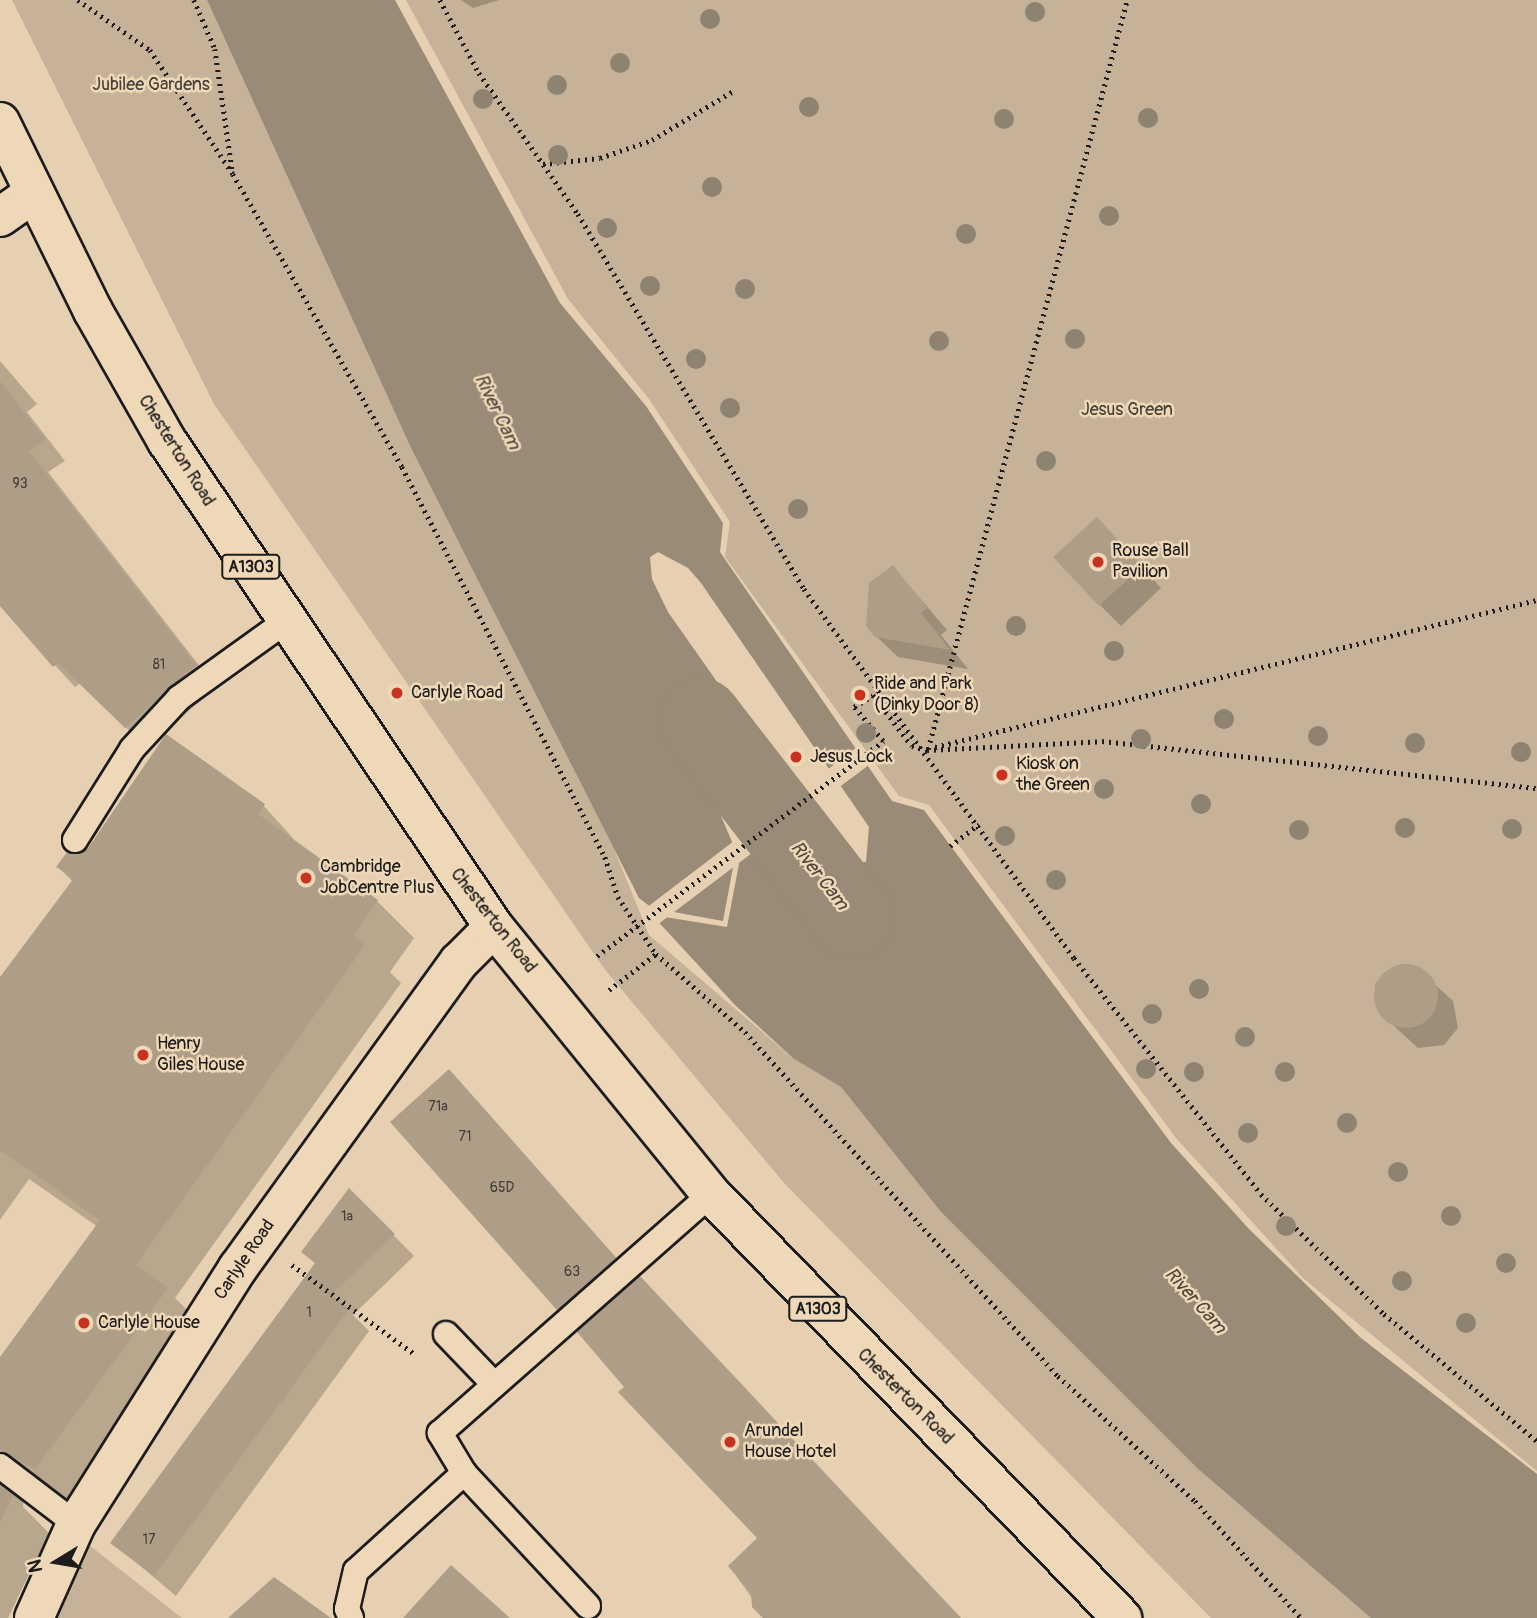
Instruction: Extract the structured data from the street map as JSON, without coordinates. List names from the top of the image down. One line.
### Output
{"streets":{"main road":["Chesterton Road","A1303","Carlyle Road"]},"crossings":[["Chesterton Road","Carlyle Road"]],"water":["River Cam"],"parks":["Jubilee Gardens","Jesus Green"],"places":["Rouse Ball Pavilion","Carlyle Road","Ride and Park (Dinky Door 8)","Jesus Lock","Kiosk on the Green","Cambridge JobCentre Plus","Henry Giles House","Carlyle House","Arundel House Hotel"],"house_numbers":["93","81","71a","71","65D","1a","63","1","17"],"north":"left"}
